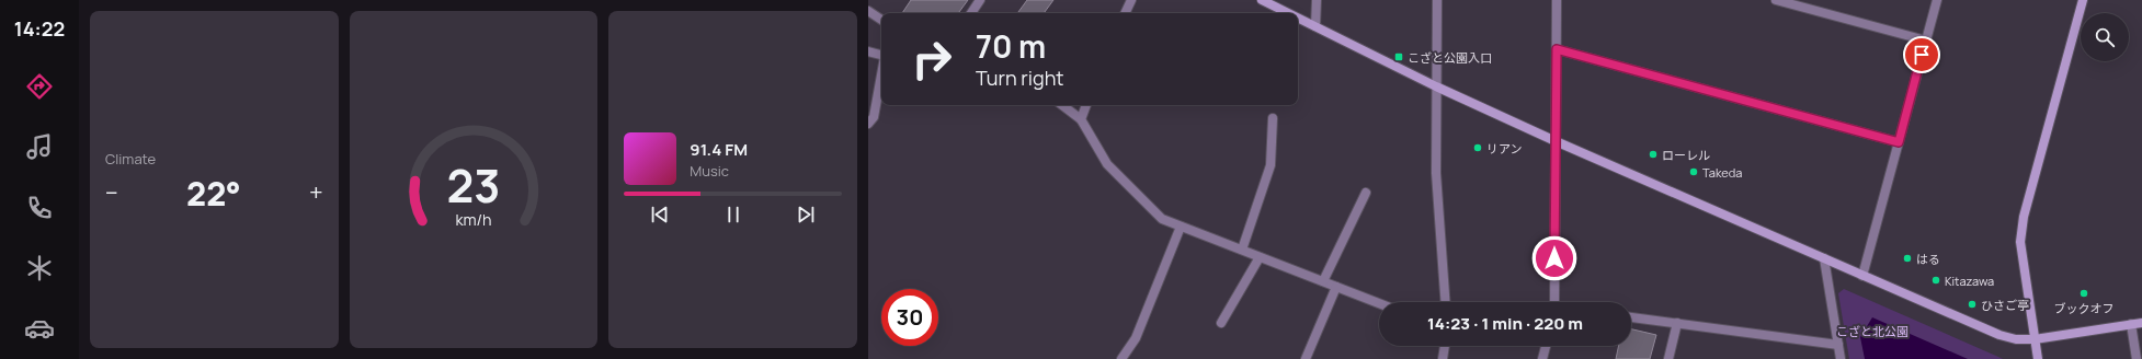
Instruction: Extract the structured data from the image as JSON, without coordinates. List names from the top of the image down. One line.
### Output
{"parks":["こざと北公園"],"places":{"transit":["こざと公園入口"],"other":["リアン","ローレル","Takeda","はる","Kitazawa","ブックオフ","ひさご亭"]},"page":{"tabs":"14:22","tile":"Climate","turn":["70 m","Turn right"],"song":["91.4 FM","Music"],"heat":["−","22°","+"],"limit":"30","trip":"14:23 · 1 min · 220 m","gauge":["23","km/h"]}}
